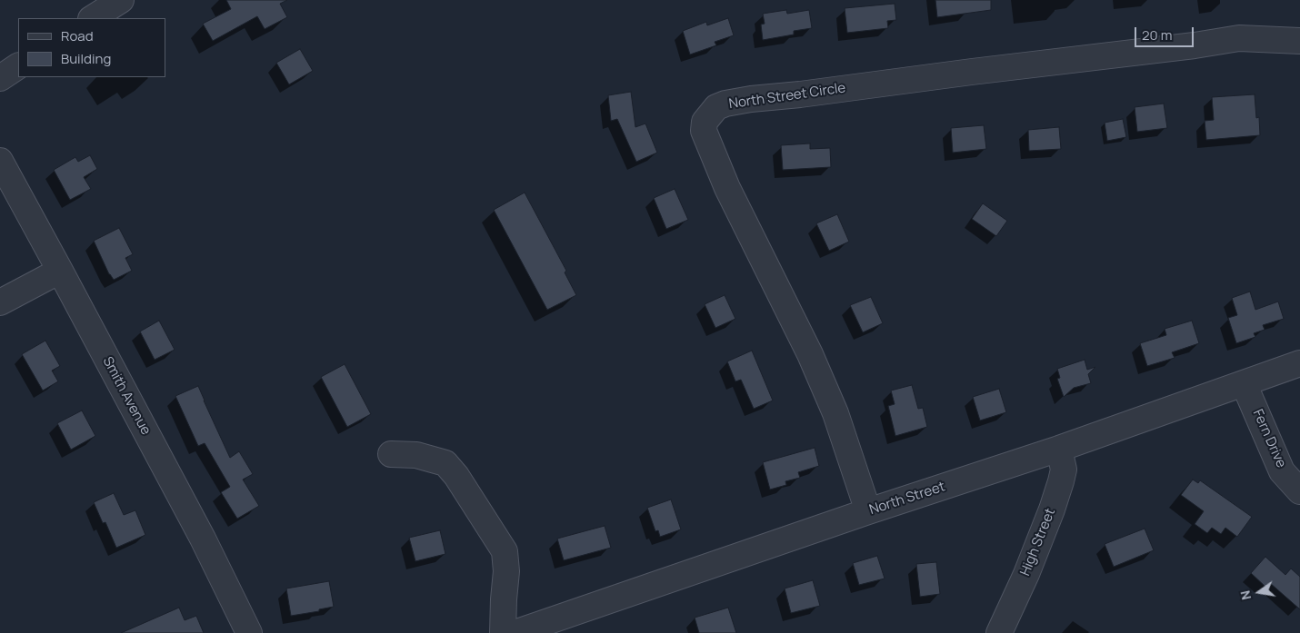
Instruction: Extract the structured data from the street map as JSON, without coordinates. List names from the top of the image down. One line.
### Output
{"streets":{"street":["North Street Circle","Smith Avenue","Fern Drive","North Street","High Street"]},"crossings":[["North Street Circle","North Street"],["Fern Drive","North Street"],["North Street","High Street"]],"legend":["Road","Building"],"scale_bar":"20 m","north":"left"}
